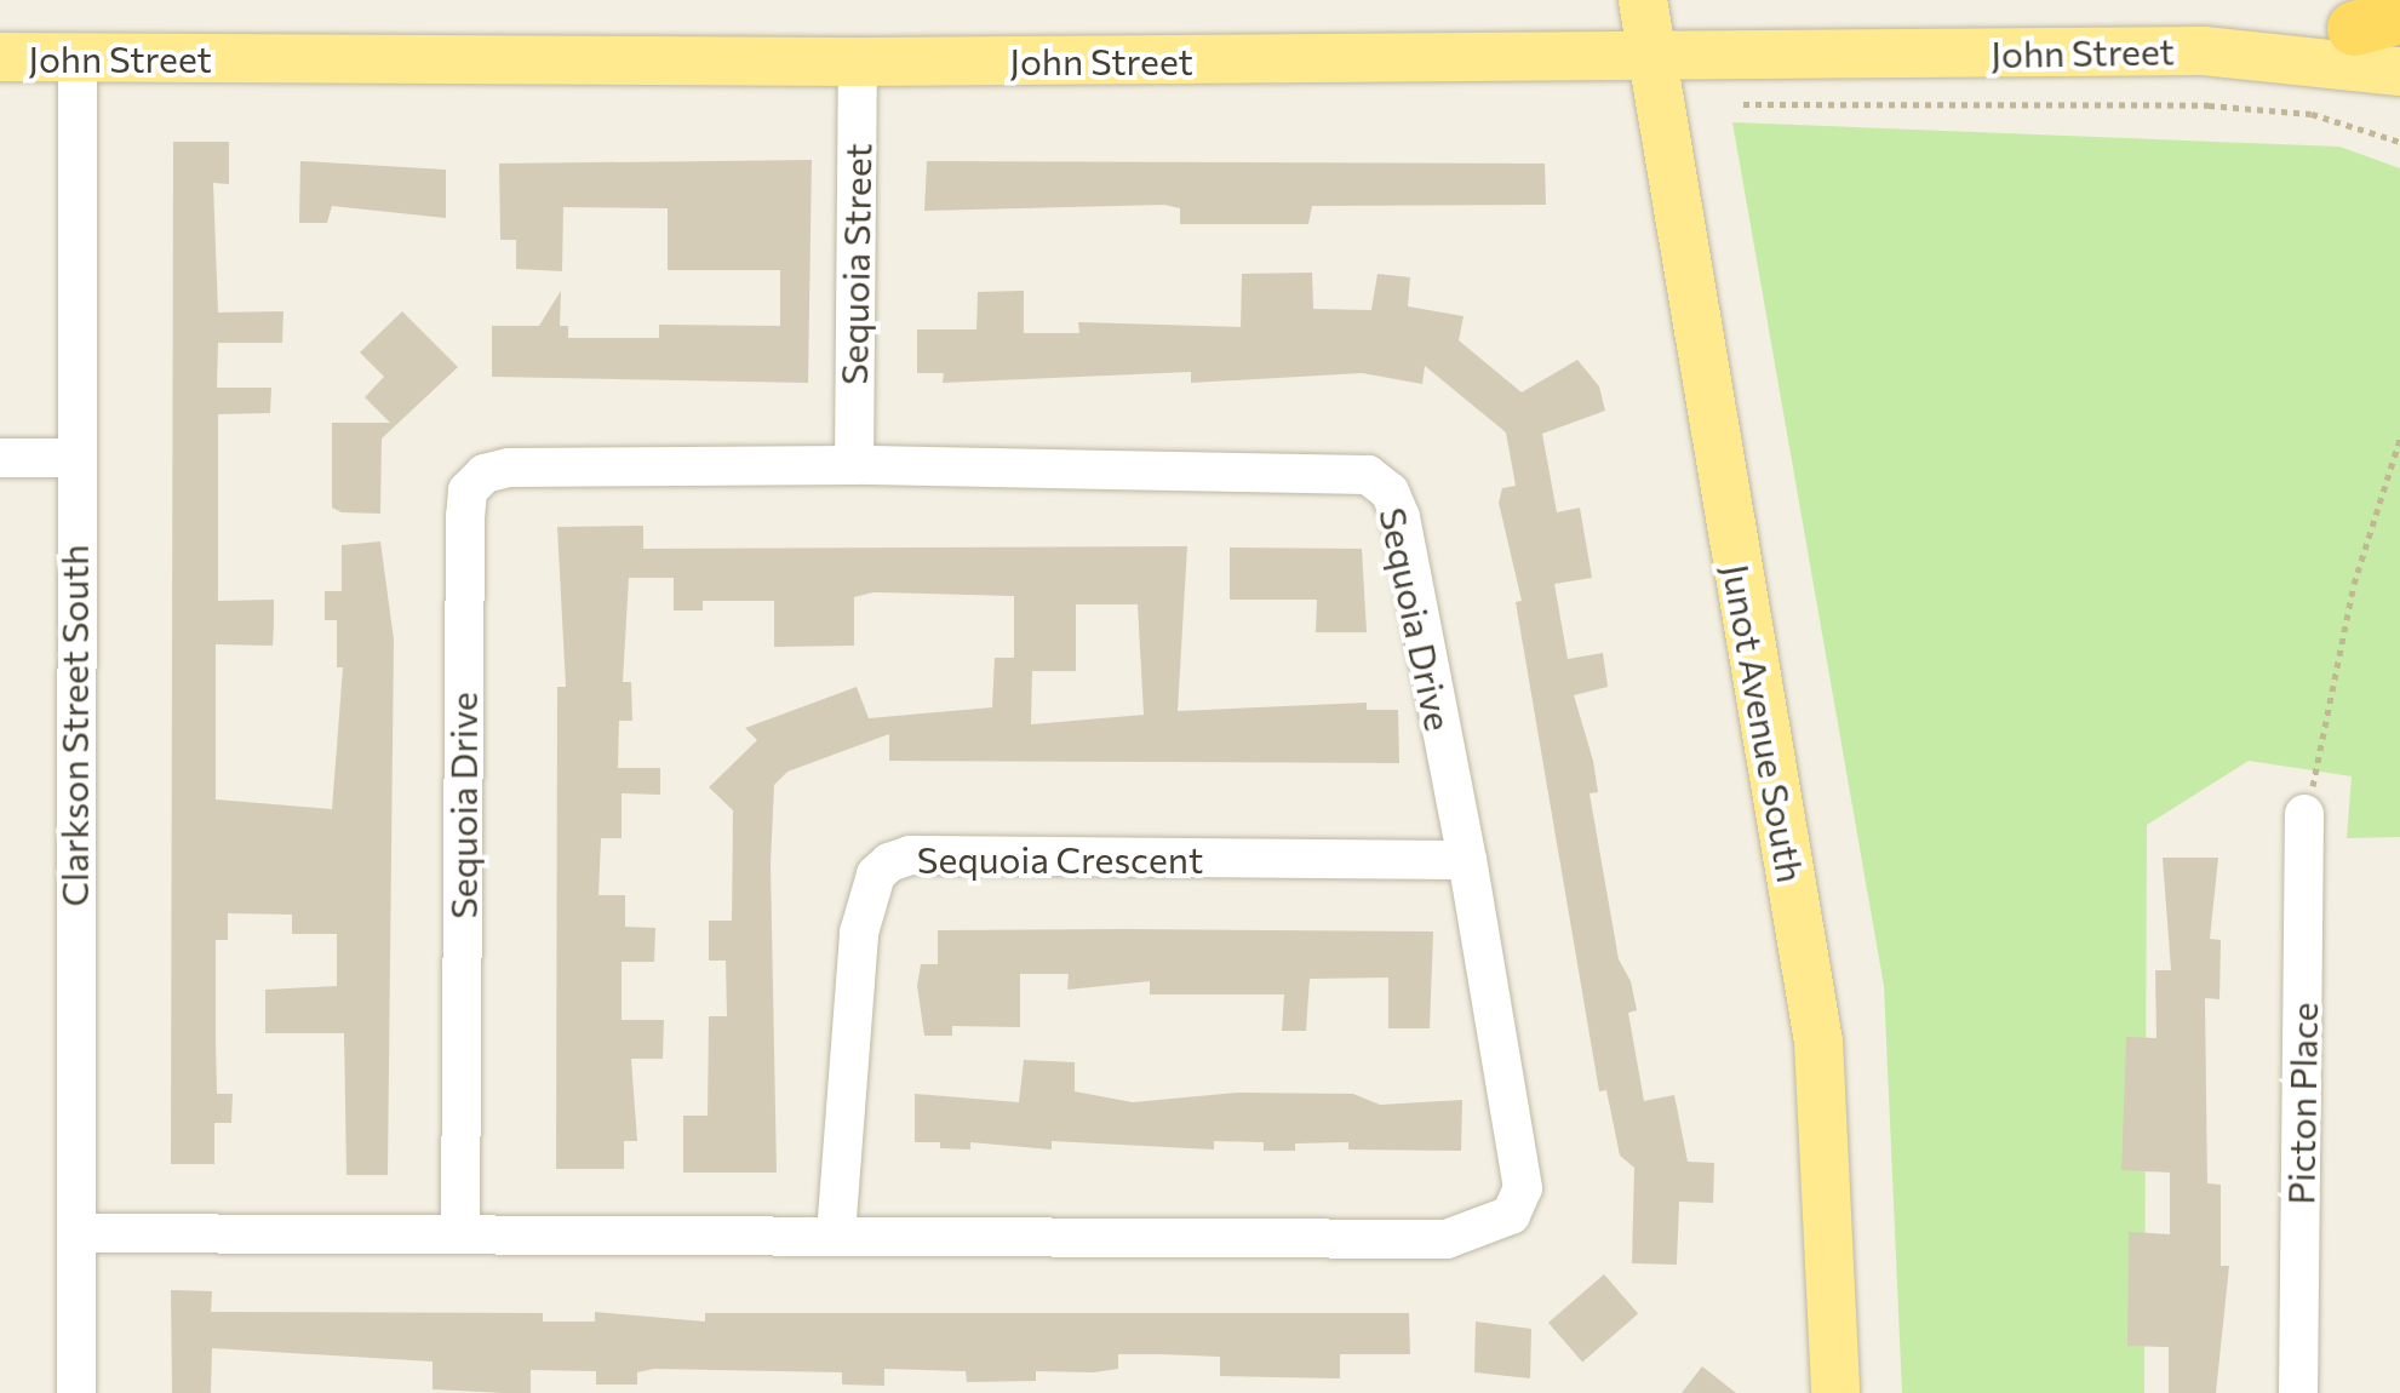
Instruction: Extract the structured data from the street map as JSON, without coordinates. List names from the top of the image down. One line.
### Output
{"streets":{"main road":["John Street","Junot Avenue South"],"street":["Sequoia Street","Sequoia Drive","Clarkson Street South","Sequoia Crescent","Picton Place"]},"crossings":[["John Street","Sequoia Street"],["John Street","Junot Avenue South"],["John Street","Clarkson Street South"],["Sequoia Street","Sequoia Drive"],["Sequoia Drive","Clarkson Street South"],["Sequoia Drive","Sequoia Crescent"]]}
